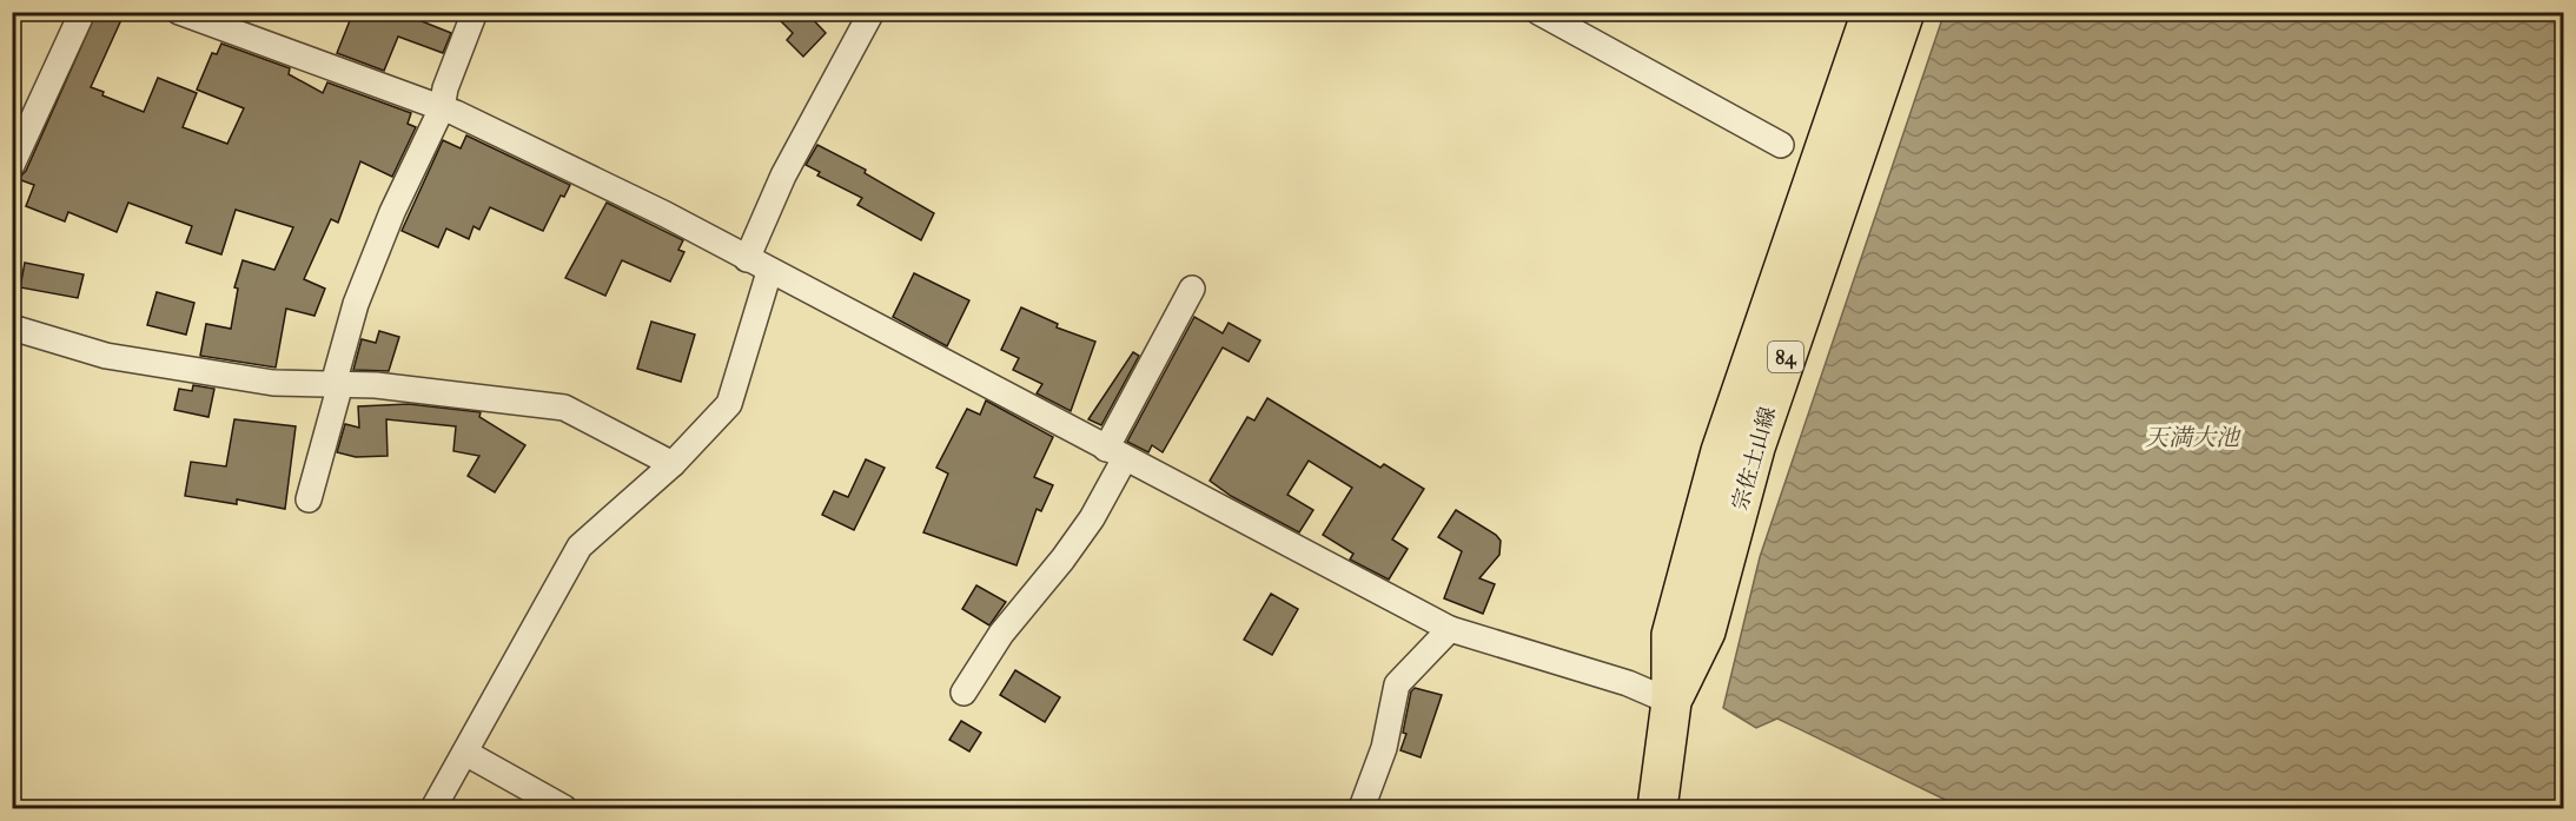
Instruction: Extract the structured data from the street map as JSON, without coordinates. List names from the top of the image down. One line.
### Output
{"streets":{"main road":["84","宗佐土山線"]},"water":["天満大池"]}
